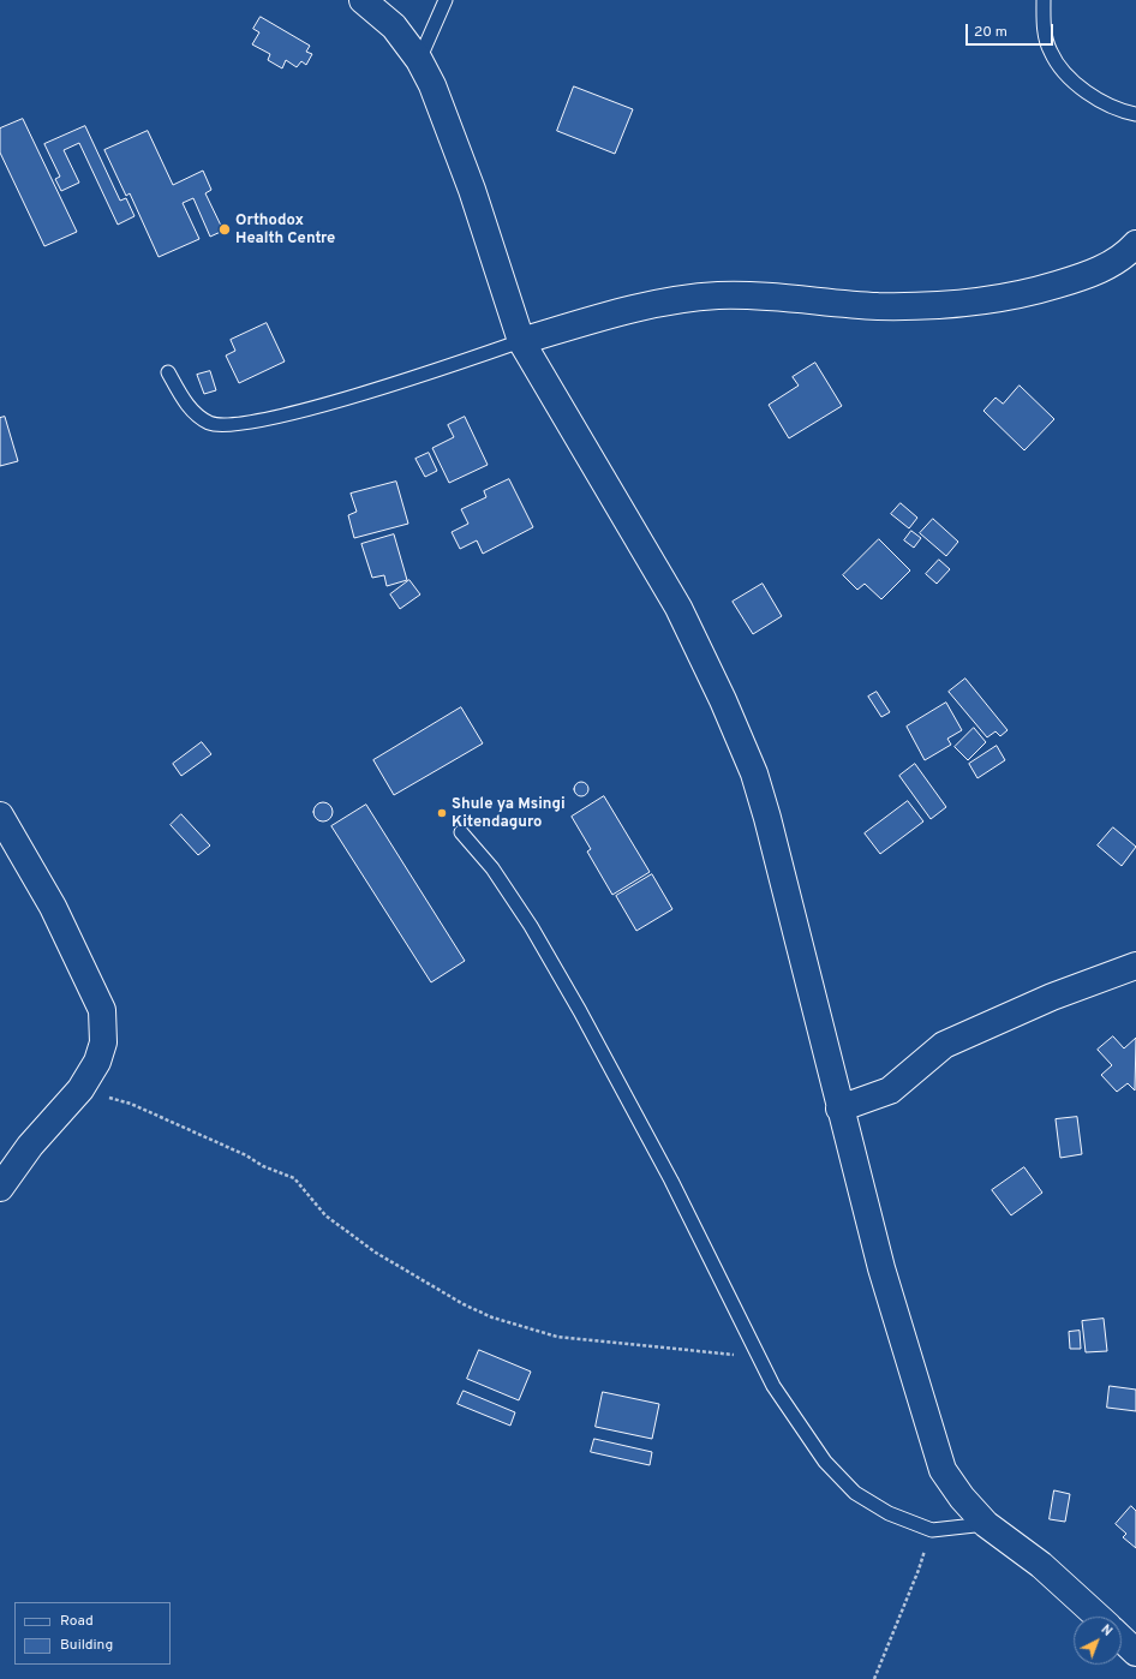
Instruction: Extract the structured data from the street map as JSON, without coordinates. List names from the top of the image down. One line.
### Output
{"places":["Orthodox Health Centre","Shule ya Msingi Kitendaguro"],"legend":["Road","Building"],"scale_bar":"20 m","north":"top right"}
